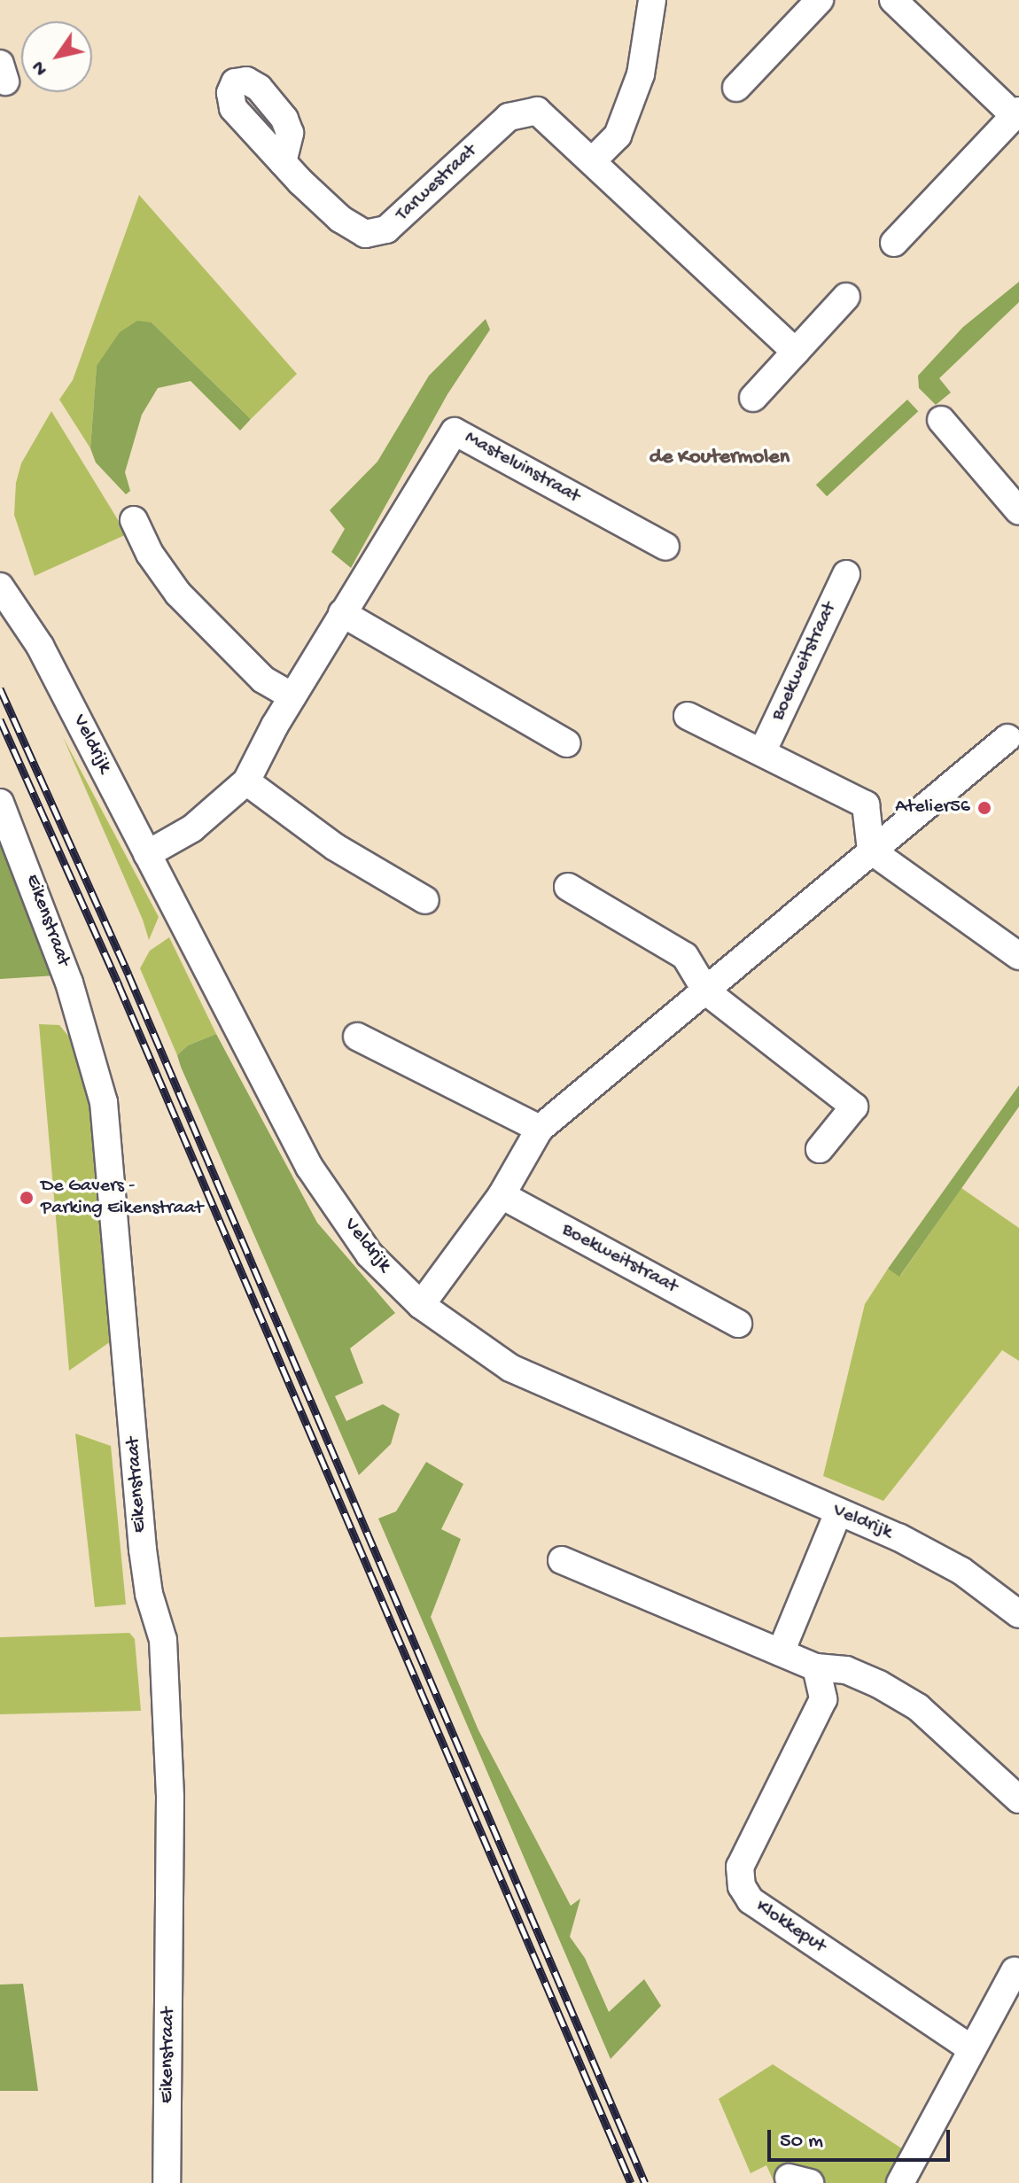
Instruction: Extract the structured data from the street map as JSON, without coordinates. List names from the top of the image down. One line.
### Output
{"streets":{"street":["Tarwestraat","Masteluinstraat","Boekweitstraat","Veldrijk","Eikenstraat","Klokkeput"]},"crossings":[["Masteluinstraat","Veldrijk"]],"districts":["de Koutermolen"],"places":["Atelier56","De Gavers - Parking Eikenstraat"],"scale_bar":"50 m","north":"bottom left"}
